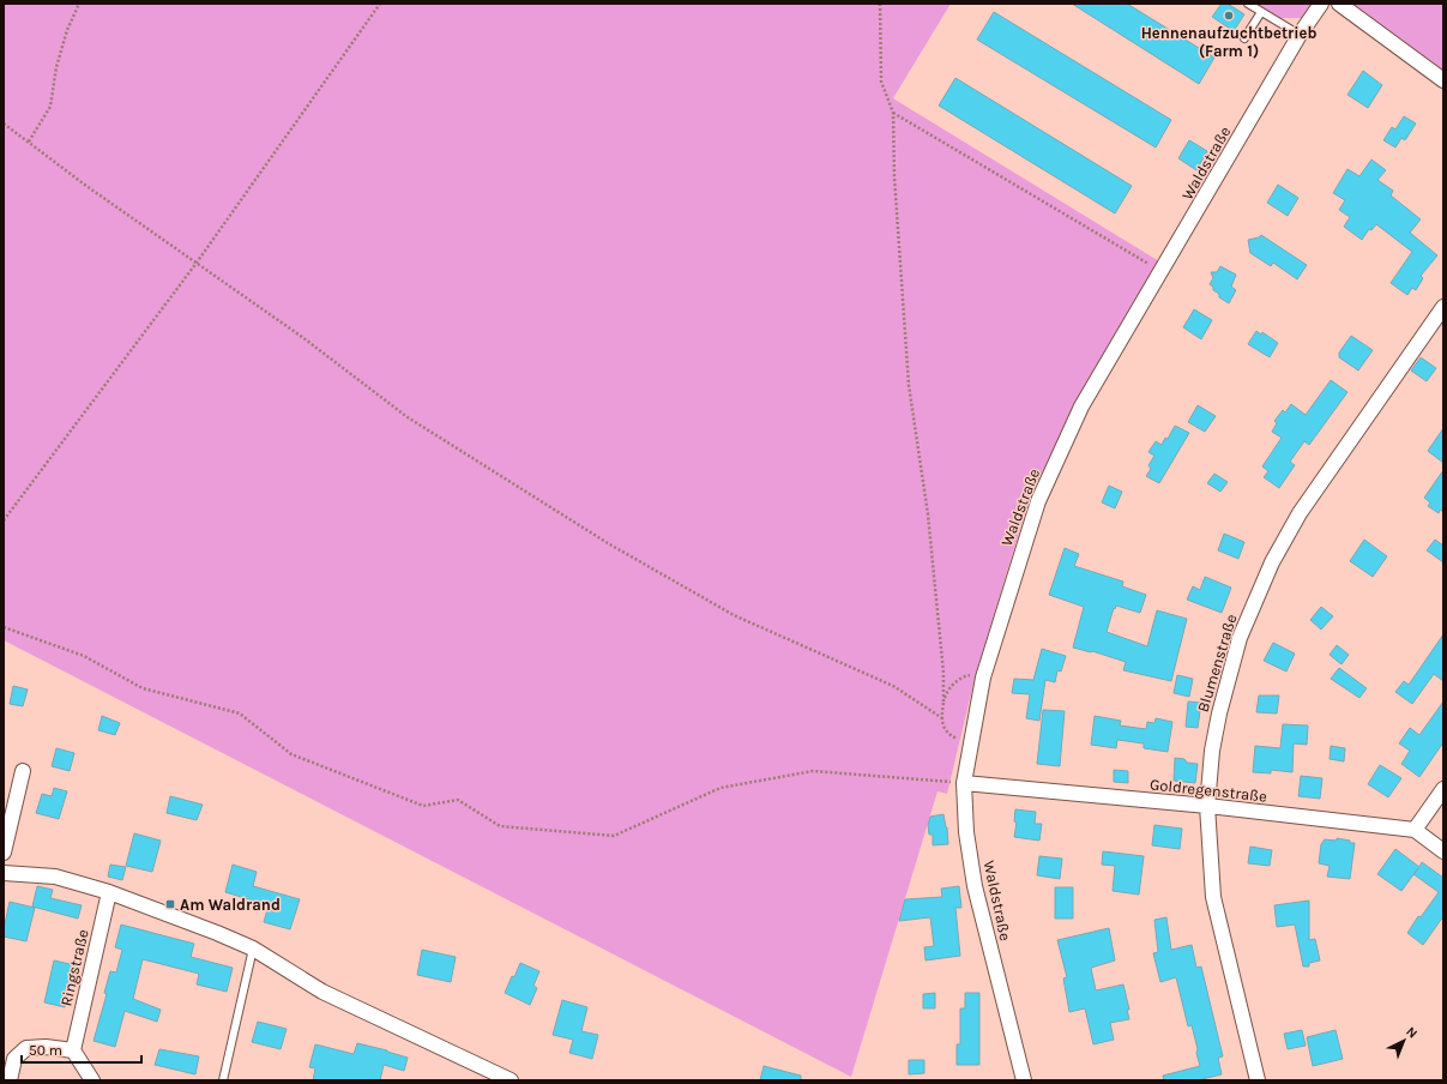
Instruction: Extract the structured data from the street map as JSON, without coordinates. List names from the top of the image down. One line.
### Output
{"streets":{"street":["Waldstraße","Blumenstraße","Goldregenstraße","Ringstraße"]},"crossings":[["Waldstraße","Goldregenstraße"],["Blumenstraße","Goldregenstraße"]],"places":{"other":["Hennenaufzuchtbetrieb (Farm 1)"],"transit":["Am Waldrand"]},"scale_bar":"50 m","north":"top right"}
